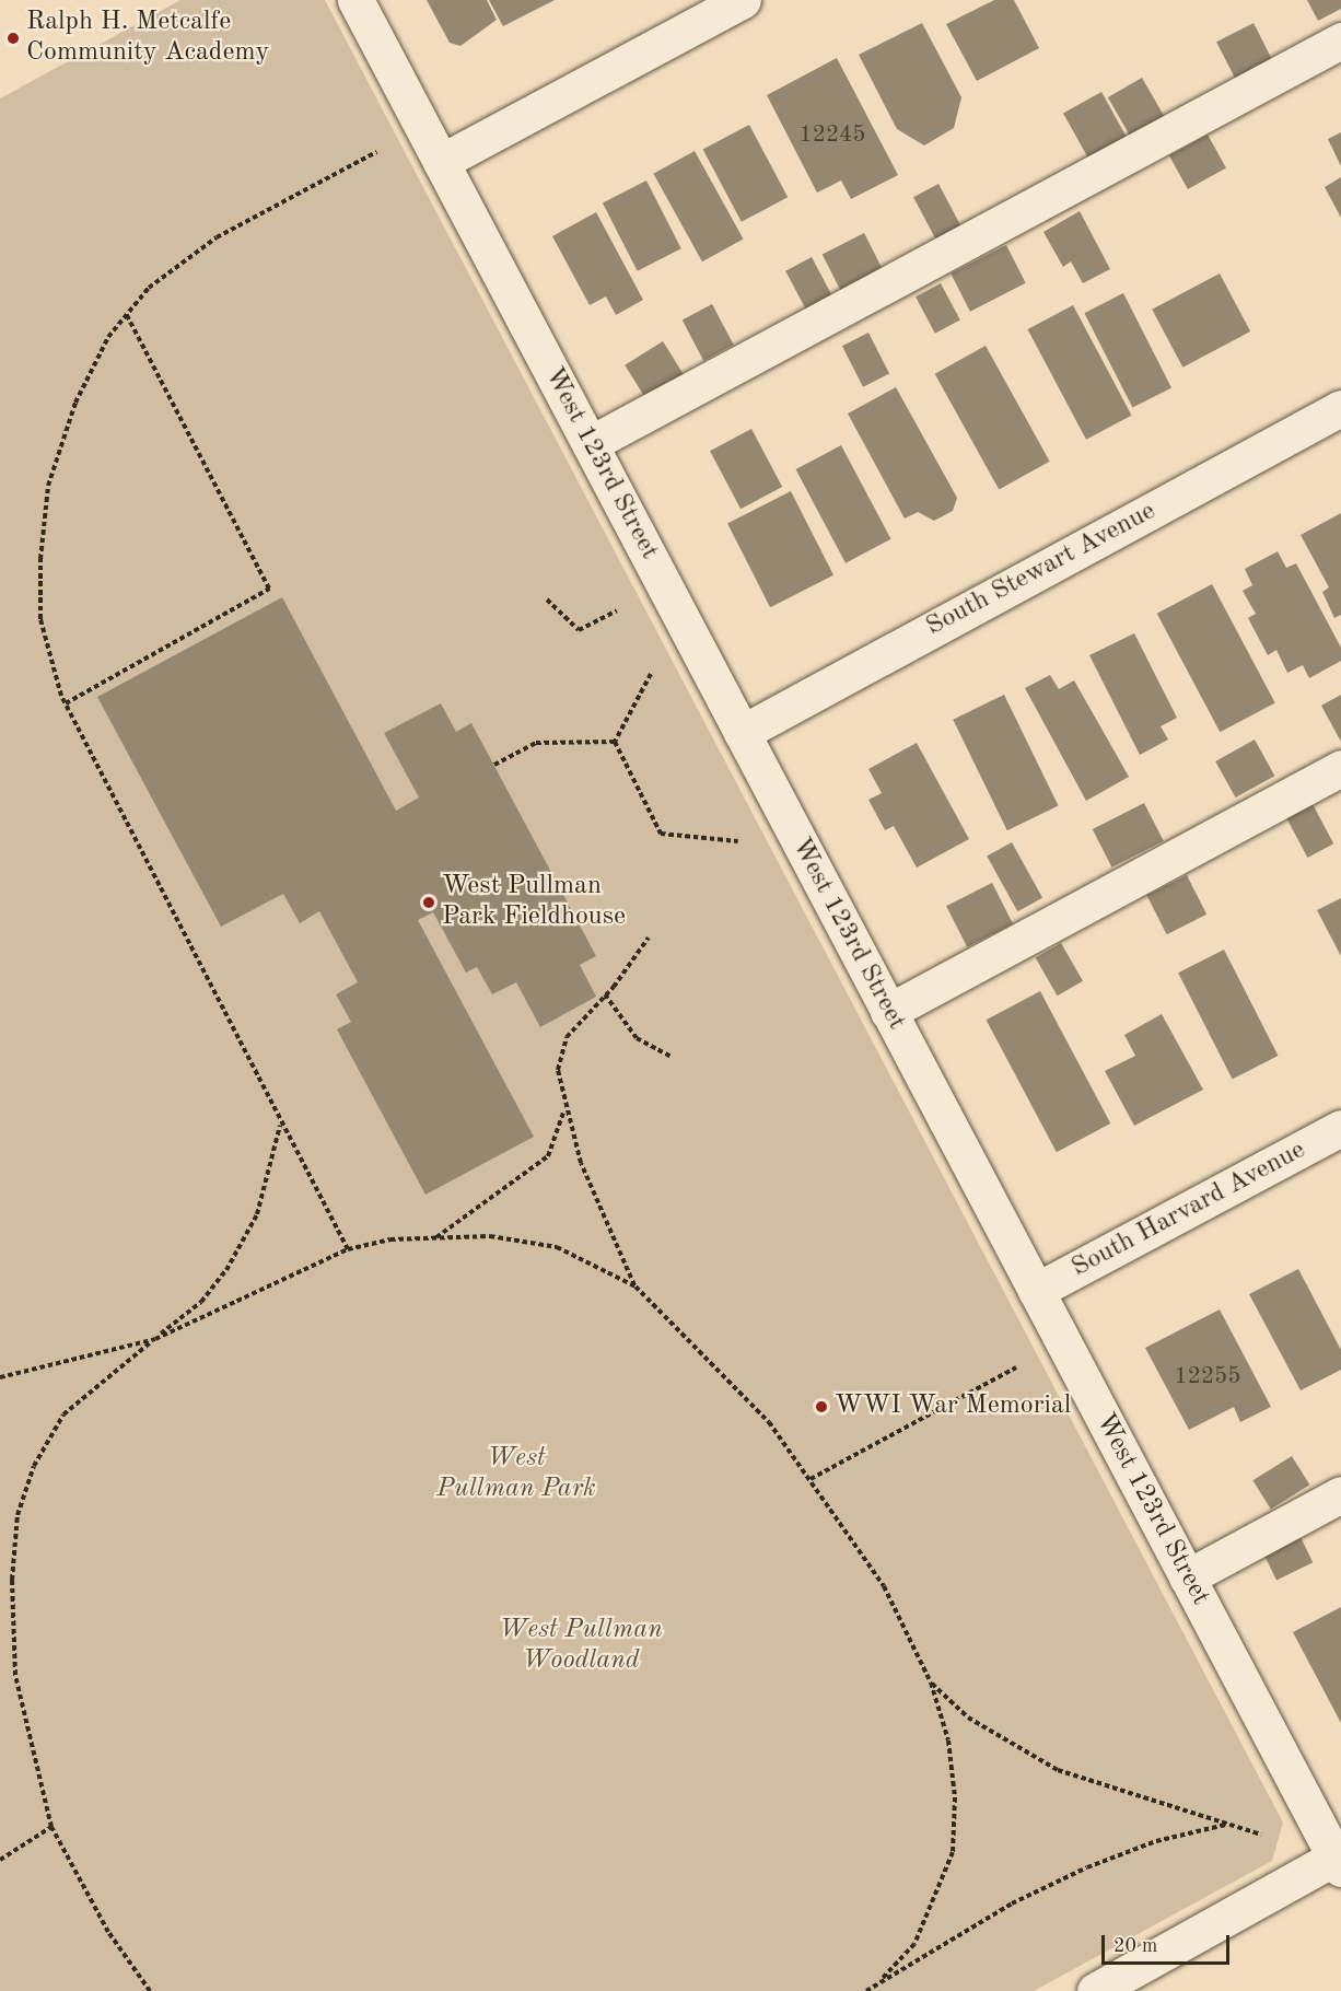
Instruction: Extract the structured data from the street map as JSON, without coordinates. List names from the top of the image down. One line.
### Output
{"streets":{"street":["West 123rd Street","South Stewart Avenue","South Harvard Avenue"]},"crossings":[["West 123rd Street","South Stewart Avenue"],["West 123rd Street","South Harvard Avenue"]],"parks":["West Pullman Park","West Pullman Woodland"],"places":["Ralph H. Metcalfe Community Academy","West Pullman Park Fieldhouse","WWI War Memorial"],"house_numbers":["12245","12255"],"scale_bar":"20 m"}
